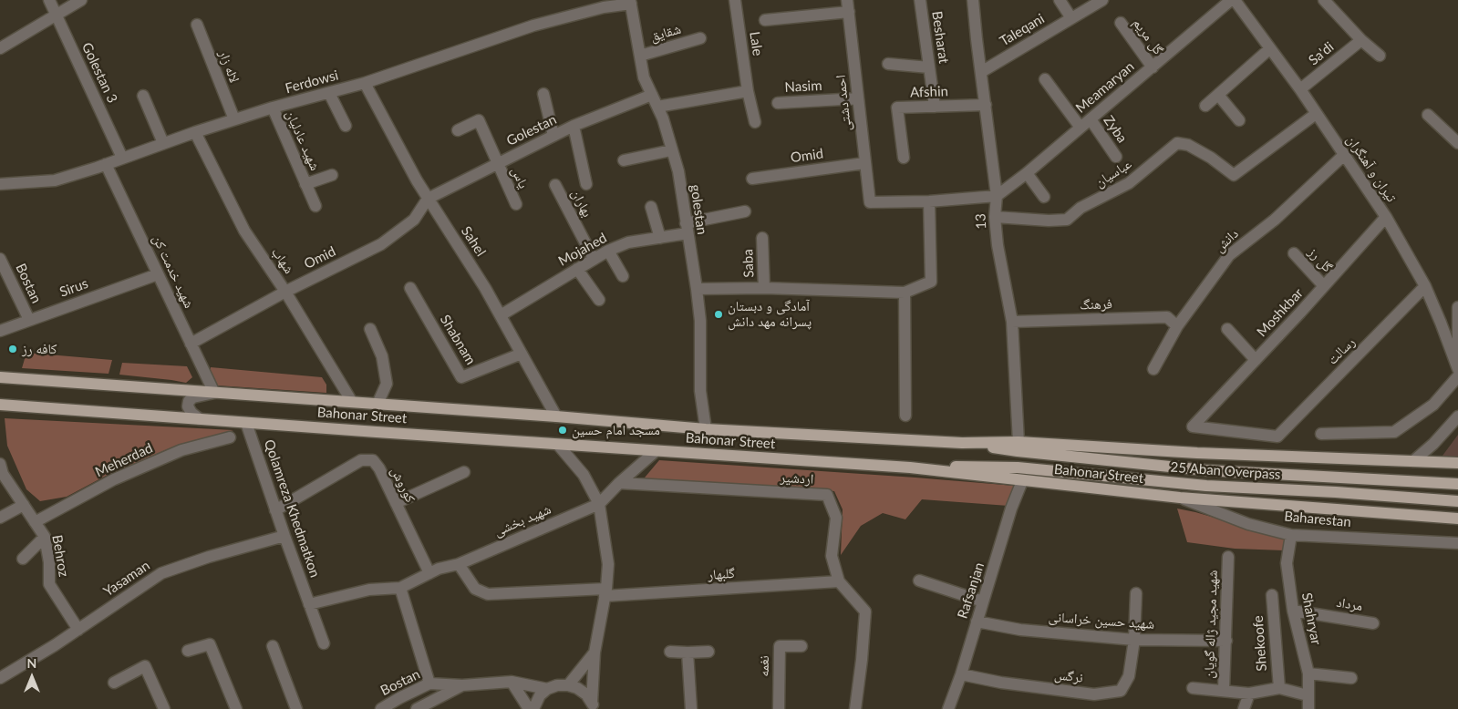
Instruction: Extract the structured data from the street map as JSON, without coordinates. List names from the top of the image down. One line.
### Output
{"streets":{"main road":["Bahonar Street","25 Aban Overpass"],"street":["Taleqani","شقایق","گل مریم","Besharat","Lale","Sa'di","لاله زار","Golestan 3","Ferdowsi","Nasim","Meamaryan","Afshin","احمد دشتی","Zyba","Golestan","شهید عادلیان","Omid","تیران و آهنگران","عباسیان","یاس","بهاران","golestan","13","دانش","Sahel","Mojahed","گل رز","شهاب","Saba","شهید خدمت کن","Bostan","Sirus","فرهنگ","Moshkbar","Shabnam","رسالت","Meherdad","اردشیر","کوروش","Qolamreza Khedmatkon","Baharestan","شهید بخشی","Behroz","گلبهار","Yasaman","Rafsanjan","مرداد","Shahryar","شهید حسین خراسانی","شهید مجید ژاله گویان","Shekoofe","نغمه","نرگس"]},"crossings":[["Taleqani","13"],["شقایق","golestan"],["گل مریم","Meamaryan"],["Besharat","Afshin"],["Sa'di","تیران و آهنگران"],["لاله زار","Ferdowsi"],["Golestan 3","Ferdowsi"],["Ferdowsi","شهید عادلیان"],["Ferdowsi","golestan"],["Ferdowsi","Sahel"],["Ferdowsi","شهاب"],["Ferdowsi","شهید خدمت کن"],["Nasim","احمد دشتی"],["Meamaryan","Zyba"],["Meamaryan","13"],["Afshin","13"],["احمد دشتی","Omid"],["Golestan","Omid"],["Golestan","یاس"],["Golestan","golestan"],["Golestan","Sahel"],["Omid","Sahel"],["Omid","شهاب"],["Omid","شهید خدمت کن"],["تیران و آهنگران","عباسیان"],["تیران و آهنگران","دانش"],["تیران و آهنگران","Moshkbar"],["تیران و آهنگران","رسالت"],["عباسیان","13"],["بهاران","Mojahed"],["golestan","Mojahed"],["golestan","Bahonar Street"],["13","فرهنگ"],["13","Bahonar Street"],["دانش","فرهنگ"],["Sahel","Mojahed"],["Sahel","Shabnam"],["Sahel","Bahonar Street"],["گل رز","Moshkbar"],["شهاب","Bahonar Street"],["شهید خدمت کن","Sirus"],["شهید خدمت کن","Bahonar Street"],["Bostan","Sirus"],["Moshkbar","رسالت"],["Bahonar Street","25 Aban Overpass"],["Bahonar Street","Qolamreza Khedmatkon"],["Bahonar Street","Baharestan"],["Bahonar Street","Rafsanjan"],["Meherdad","Behroz"],["اردشیر","گلبهار"],["کوروش","Qolamreza Khedmatkon"],["Qolamreza Khedmatkon","Yasaman"],["Baharestan","Shahryar"],["Behroz","Yasaman"],["Rafsanjan","شهید حسین خراسانی"],["Rafsanjan","نرگس"],["مرداد","Shahryar"],["Shahryar","شهید مجید ژاله گویان"],["شهید حسین خراسانی","شهید مجید ژاله گویان"],["شهید حسین خراسانی","نرگس"],["شهید مجید ژاله گویان","Shekoofe"]],"places":["آمادگی و دبستان پسرانه مهد دانش","کافه رز","مسجد امام حسین"],"north":"top"}
